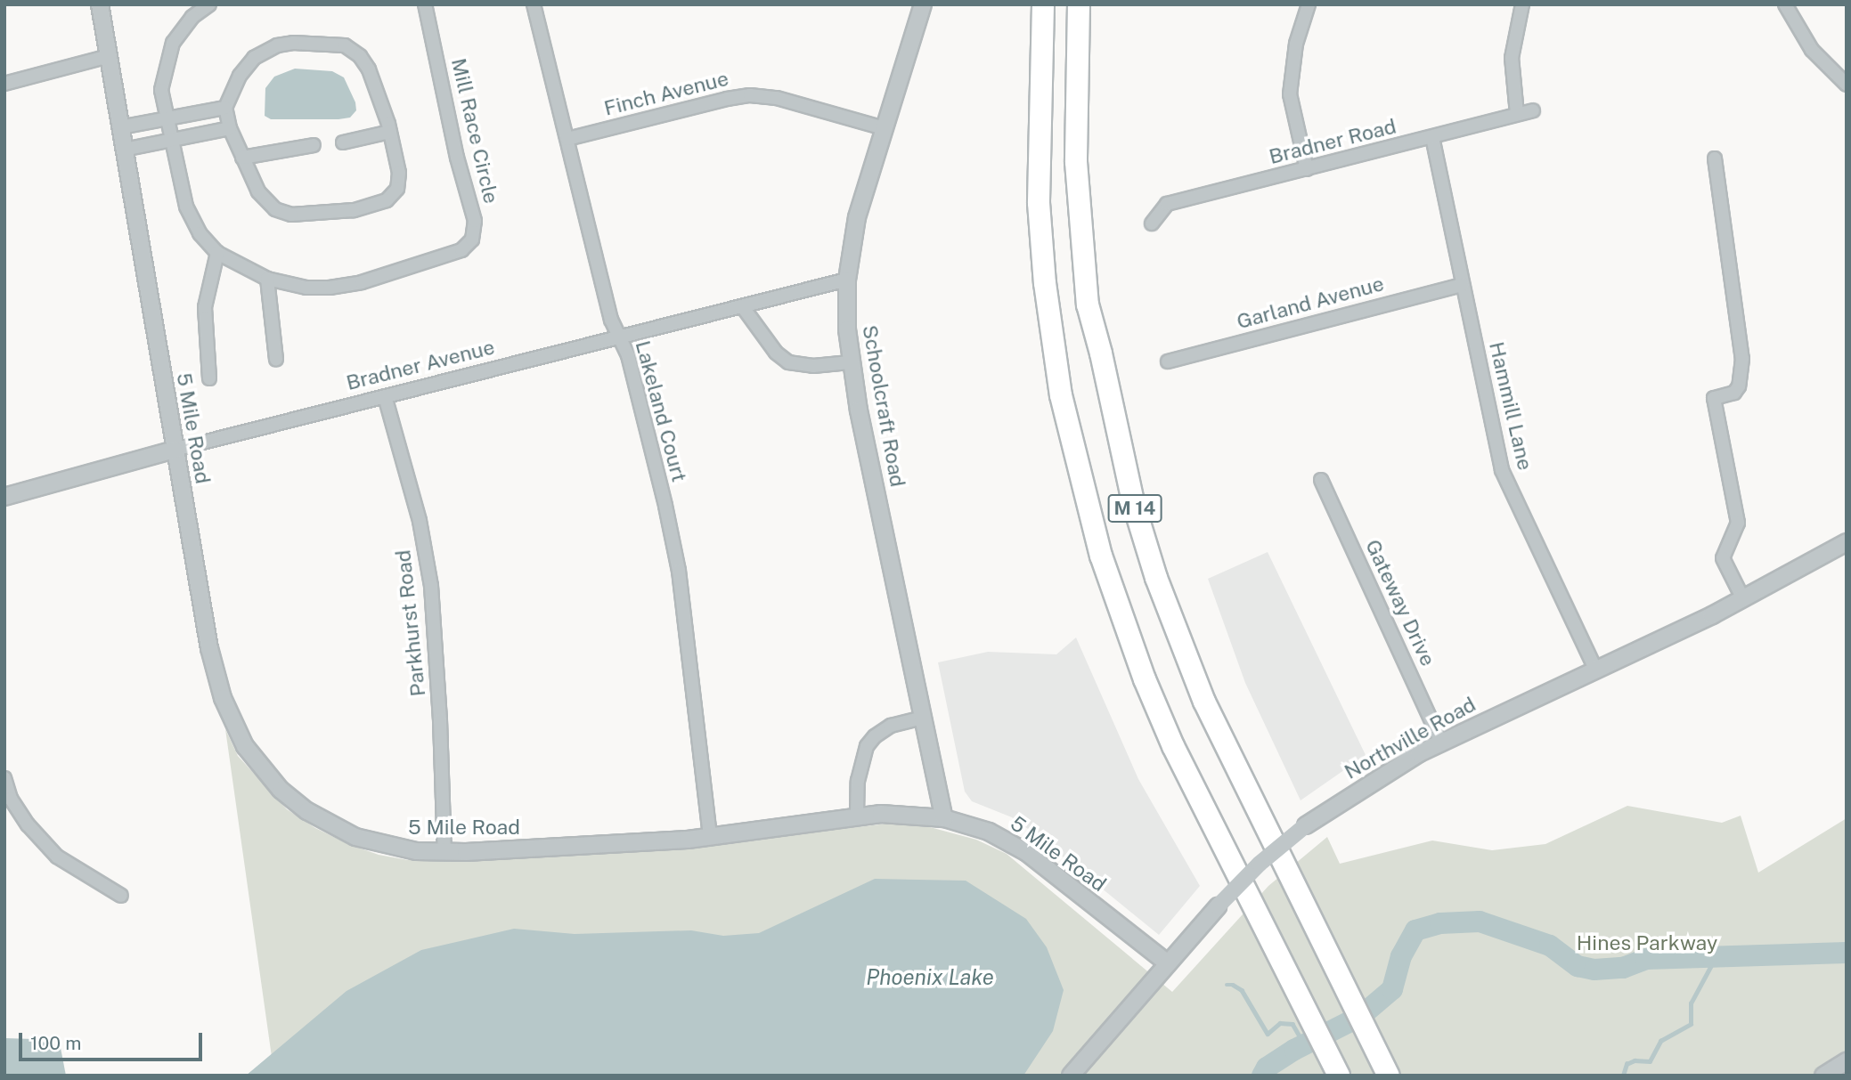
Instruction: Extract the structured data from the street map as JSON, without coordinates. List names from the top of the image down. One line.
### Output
{"streets":{"highway":["M 14"],"street":["Finch Avenue","Mill Race Circle","Bradner Road","Garland Avenue","Bradner Avenue","Schoolcraft Road","Hammill Lane","Lakeland Court","5 Mile Road","Gateway Drive","Parkhurst Road","Northville Road"]},"crossings":[["Finch Avenue","Schoolcraft Road"],["Finch Avenue","Lakeland Court"],["Bradner Road","Hammill Lane"],["Garland Avenue","Hammill Lane"],["Bradner Avenue","Schoolcraft Road"],["Bradner Avenue","Lakeland Court"],["Bradner Avenue","5 Mile Road"],["Bradner Avenue","Parkhurst Road"],["Schoolcraft Road","5 Mile Road"],["Hammill Lane","Northville Road"],["Lakeland Court","5 Mile Road"],["5 Mile Road","Parkhurst Road"],["5 Mile Road","Northville Road"],["Gateway Drive","Northville Road"]],"water":["Phoenix Lake"],"parks":["Hines Parkway"],"scale_bar":"100 m"}
